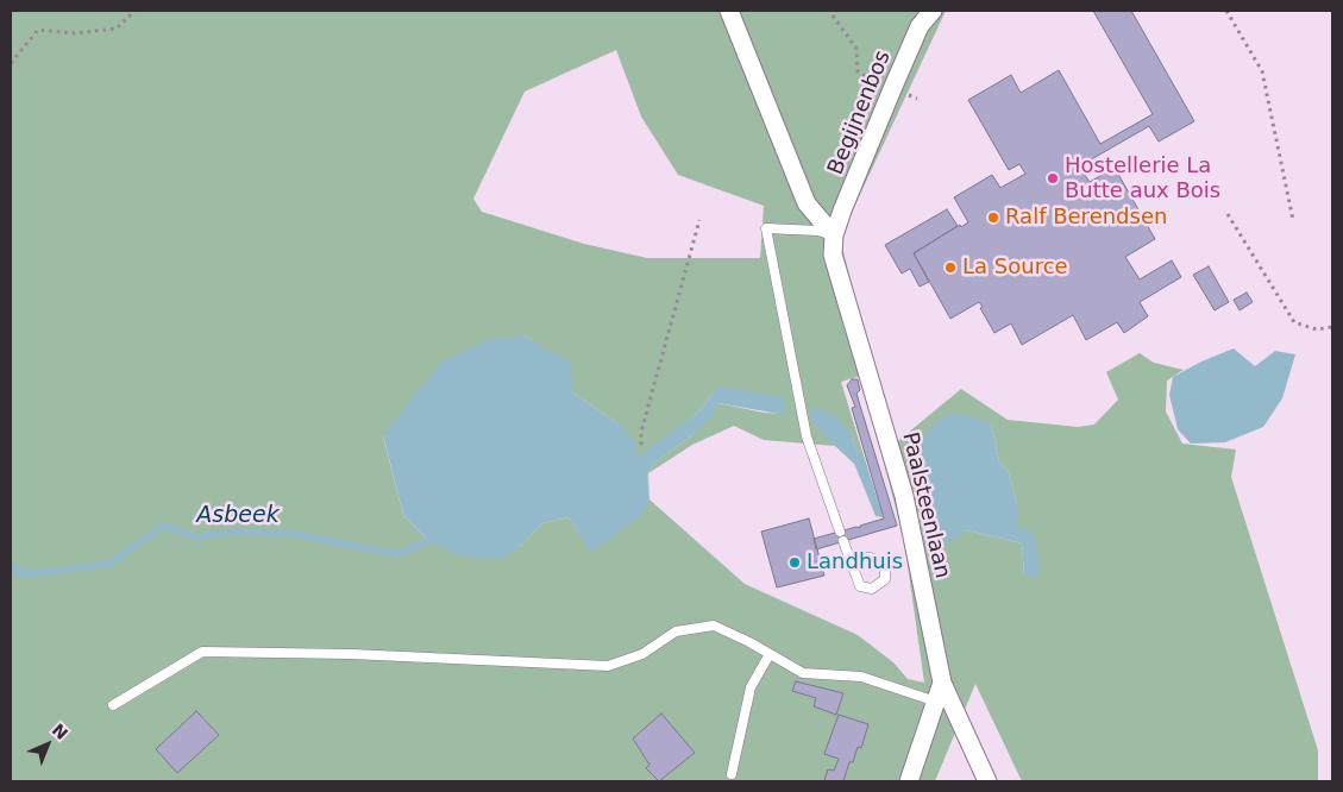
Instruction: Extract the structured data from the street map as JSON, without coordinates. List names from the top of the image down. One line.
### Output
{"streets":{"street":["Begijnenbos","Paalsteenlaan"]},"crossings":[["Begijnenbos","Paalsteenlaan"]],"water":["Asbeek"],"places":["Hostellerie La Butte aux Bois","Ralf Berendsen","La Source","Landhuis"],"north":"top right"}
